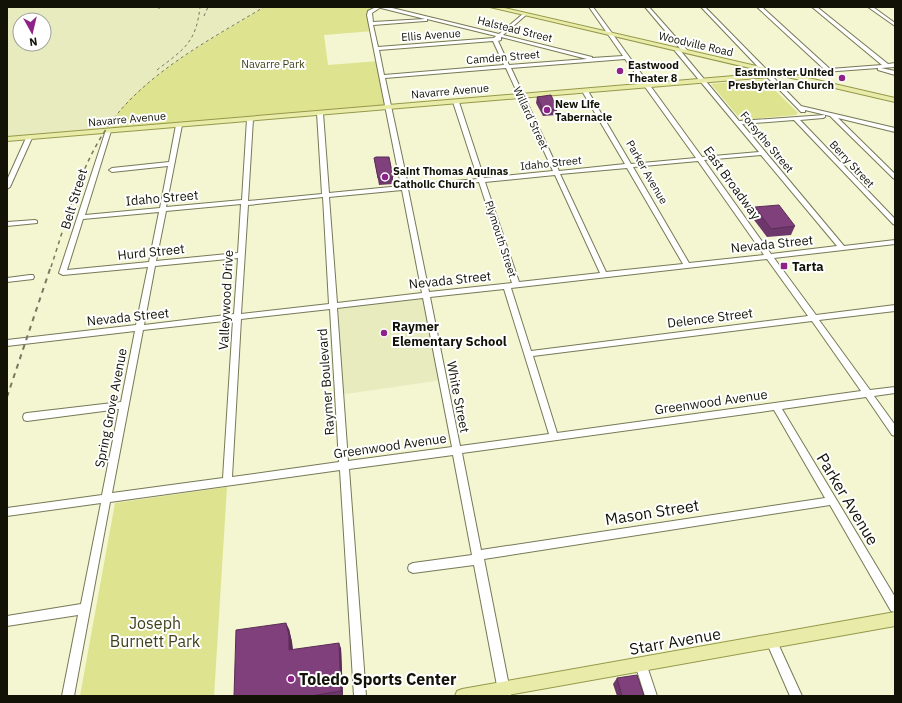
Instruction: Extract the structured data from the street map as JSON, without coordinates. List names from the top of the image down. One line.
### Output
{"streets":{"main road":["Woodville Road","Navarre Avenue","Starr Avenue"],"street":["Halstead Street","Ellis Avenue","Camden Street","Willard Street","Forsythe Street","Idaho Street","Berry Street","Parker Avenue","East Broadway","Belt Street","Plymouth Street","Nevada Street","Hurd Street","Valleywood Drive","Delence Street","Raymer Boulevard","White Street","Greenwood Avenue","Spring Grove Avenue","Mason Street"]},"crossings":[["Halstead Street","Ellis Avenue"],["Halstead Street","Camden Street"],["Ellis Avenue","Willard Street"],["Ellis Avenue","White Street"],["Woodville Road","Navarre Avenue"],["Woodville Road","Forsythe Street"],["Woodville Road","East Broadway"],["Camden Street","Willard Street"],["Camden Street","East Broadway"],["Camden Street","White Street"],["Navarre Avenue","Willard Street"],["Navarre Avenue","Forsythe Street"],["Navarre Avenue","Parker Avenue"],["Navarre Avenue","East Broadway"],["Navarre Avenue","Belt Street"],["Navarre Avenue","Plymouth Street"],["Navarre Avenue","Valleywood Drive"],["Navarre Avenue","Raymer Boulevard"],["Navarre Avenue","White Street"],["Navarre Avenue","Spring Grove Avenue"],["Willard Street","Idaho Street"],["Willard Street","Nevada Street"],["Forsythe Street","Idaho Street"],["Forsythe Street","Nevada Street"],["Idaho Street","Parker Avenue"],["Idaho Street","East Broadway"],["Idaho Street","Belt Street"],["Idaho Street","Plymouth Street"],["Idaho Street","Valleywood Drive"],["Idaho Street","Raymer Boulevard"],["Idaho Street","White Street"],["Idaho Street","Spring Grove Avenue"],["Parker Avenue","Nevada Street"],["Parker Avenue","Greenwood Avenue"],["Parker Avenue","Mason Street"],["East Broadway","Nevada Street"],["East Broadway","Delence Street"],["East Broadway","Greenwood Avenue"],["Belt Street","Hurd Street"],["Plymouth Street","Nevada Street"],["Plymouth Street","Delence Street"],["Plymouth Street","Greenwood Avenue"],["Nevada Street","Valleywood Drive"],["Nevada Street","Raymer Boulevard"],["Nevada Street","White Street"],["Nevada Street","Spring Grove Avenue"],["Hurd Street","Valleywood Drive"],["Hurd Street","Spring Grove Avenue"],["Valleywood Drive","Greenwood Avenue"],["Raymer Boulevard","Greenwood Avenue"],["White Street","Greenwood Avenue"],["White Street","Mason Street"],["White Street","Starr Avenue"],["Greenwood Avenue","Spring Grove Avenue"]],"parks":["Navarre Park","Joseph Burnett Park"],"places":{"other":["Eastwood Theater 8","Eastminster United Presbyterian Church","New Life Tabernacle","Saint Thomas Aquinas Catholic Church","Raymer Elementary School","Toledo Sports Center"],"transit":["Tarta"]},"north":"bottom"}
